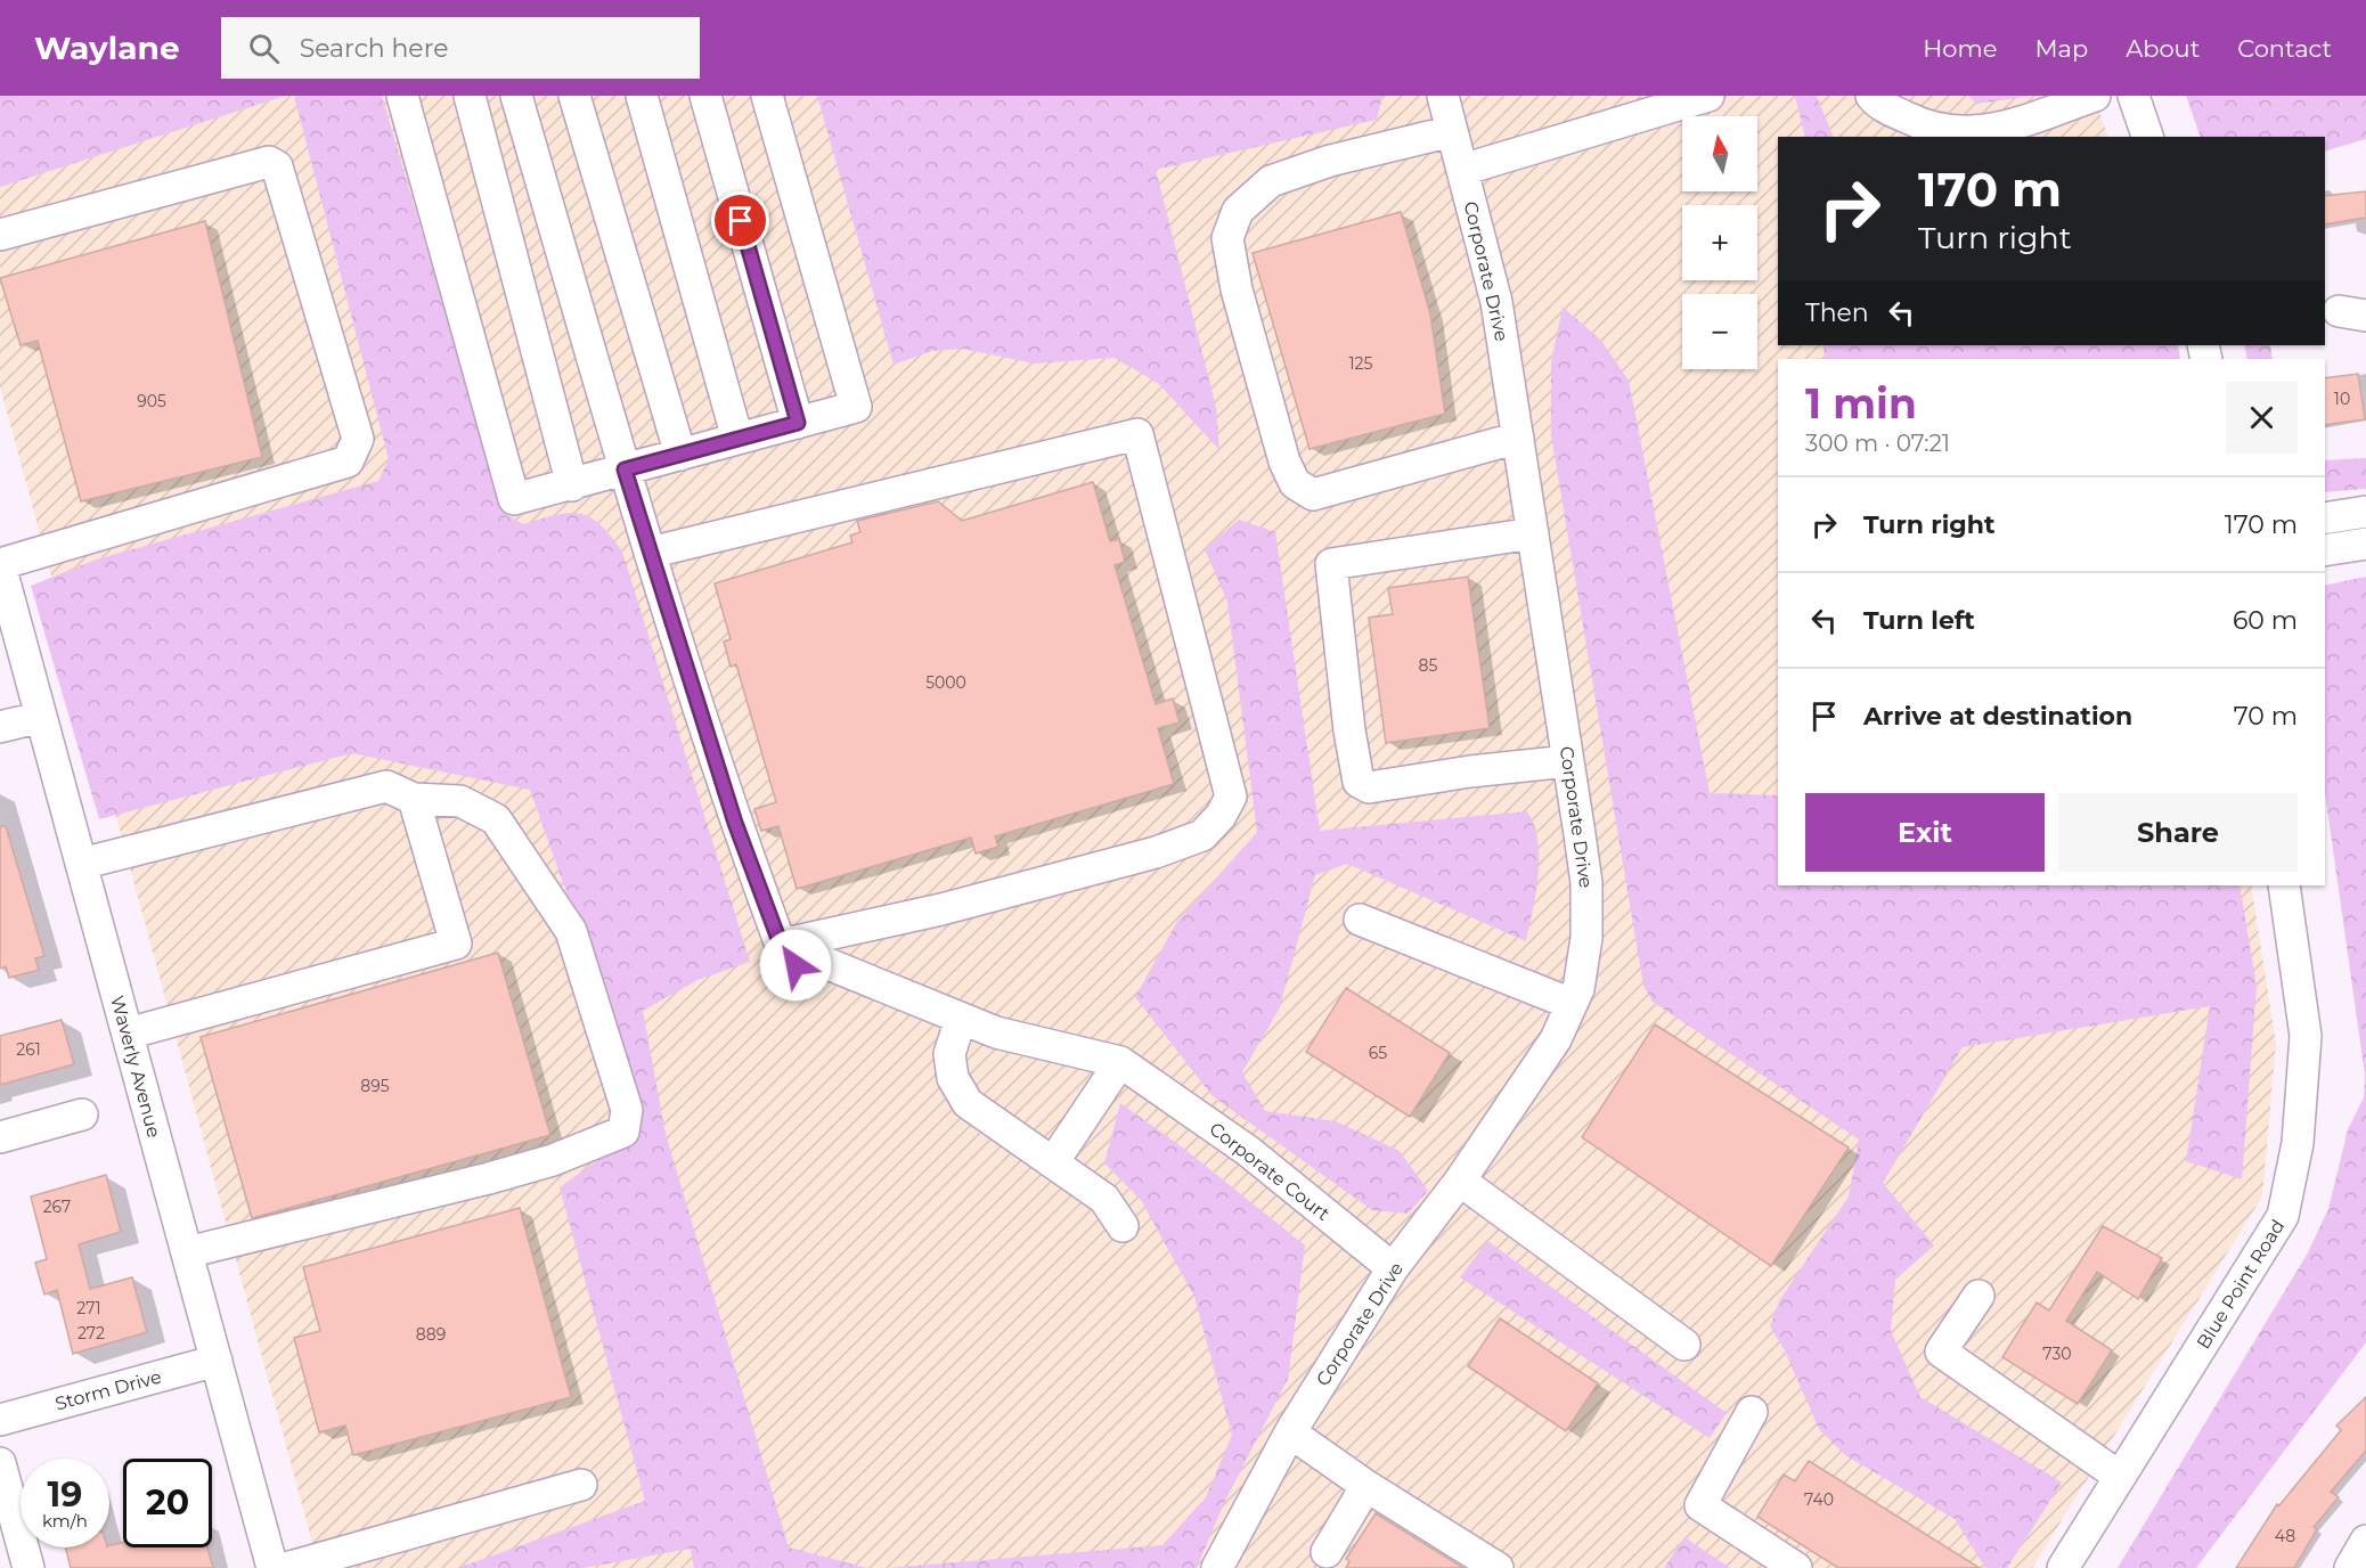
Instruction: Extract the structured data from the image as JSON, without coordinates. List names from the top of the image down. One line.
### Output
{"streets":{"street":["Corporate Drive","Waverly Avenue","Corporate Court","Blue Point Road","Storm Drive"]},"crossings":[["Corporate Drive","Corporate Court"],["Waverly Avenue","Storm Drive"]],"house_numbers":["125","10","905","85","5000","261","65","895","267","271","272","889","730","740","48"],"north":"top","page":{"header":"Waylane","search":"Search here","nav":["Home","Map","About","Contact"],"map_buttons":["+","−"],"turn":["170 m","Turn right"],"then":"Then","heading":["1 min","300 m · 07:21"],"list":[{"name":"Turn right","value":"170 m"},{"name":"Turn left","value":"60 m"},{"name":"Arrive at destination","value":"70 m"}],"buttons":["Exit","Share"],"speed":"19 km/h","limit":"20"}}
